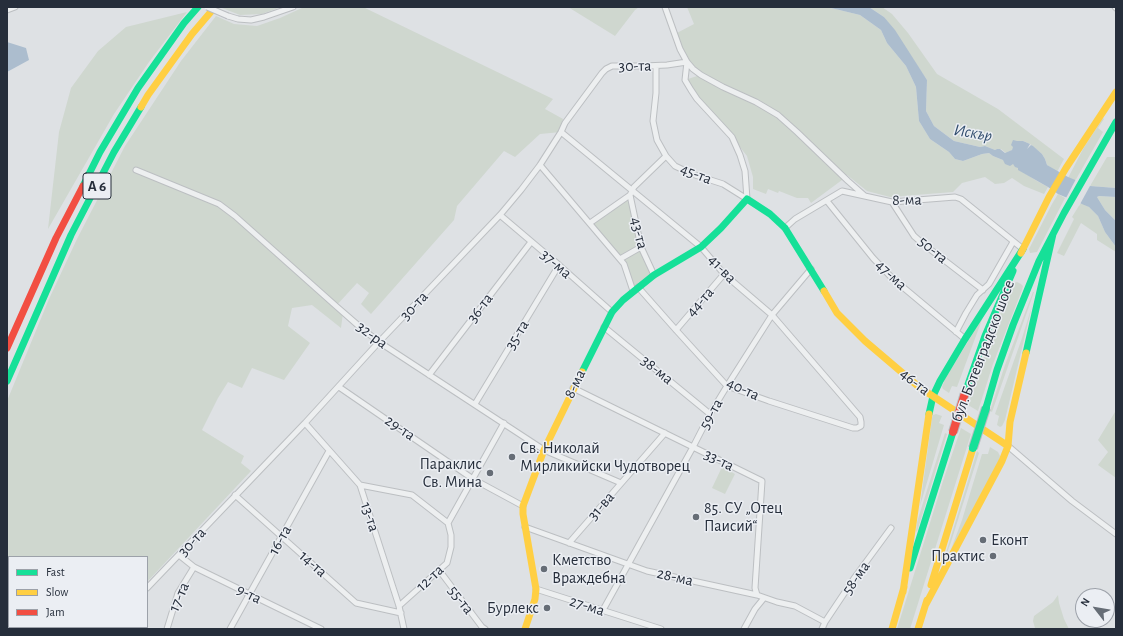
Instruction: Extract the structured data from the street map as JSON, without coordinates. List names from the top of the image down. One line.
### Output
{"streets":{"main road":["A 6","8-ма","бул. Ботевградско шосе","46-та"],"street":["30-та","45-та","43-та","50-та","37-ма","41-ва","47-ма","44-та","36-та","32-ра","35-та","38-ма","40-та","59-та","29-та","33-та","31-ва","13-та","16-та","14-та","28-ма","12-та","58-ма","9-та","17-та","55-та","27-ма"]},"crossings":[["30-та","45-та"],["30-та","37-ма"],["30-та","41-ва"],["30-та","32-ра"],["30-та","40-та"],["30-та","29-та"],["30-та","13-та"],["30-та","14-та"],["30-та","9-та"],["45-та","8-ма"],["45-та","46-та"],["8-ма","43-та"],["8-ма","50-та"],["8-ма","37-ма"],["8-ма","41-ва"],["8-ма","32-ра"],["8-ма","бул. Ботевградско шосе"],["8-ма","38-ма"],["8-ма","46-та"],["8-ма","40-та"],["8-ма","29-та"],["8-ма","33-та"],["8-ма","28-ма"],["8-ма","27-ма"],["43-та","41-ва"],["37-ма","36-та"],["37-ма","35-та"],["41-ва","44-та"],["41-ва","40-та"],["41-ва","59-та"],["44-та","40-та"],["36-та","32-ра"],["32-ра","35-та"],["32-ра","31-ва"],["38-ма","59-та"],["46-та","59-та"],["40-та","59-та"],["59-та","33-та"],["59-та","28-ма"],["59-та","27-ма"],["33-та","31-ва"],["33-та","28-ма"],["31-ва","28-ма"],["13-та","16-та"],["13-та","14-та"],["13-та","12-та"],["16-та","14-та"],["16-та","9-та"],["28-ма","58-ма"],["12-та","55-та"],["9-та","17-та"]],"water":["Искър"],"places":["Св. Николай Мирликийски Чудотворец","Параклис Св. Мина","85. СУ „Отец Паисий“","Еконт","Практис","Кметство Враждебна","Бурлекс"],"legend":["Fast","Slow","Jam"],"north":"top left"}
